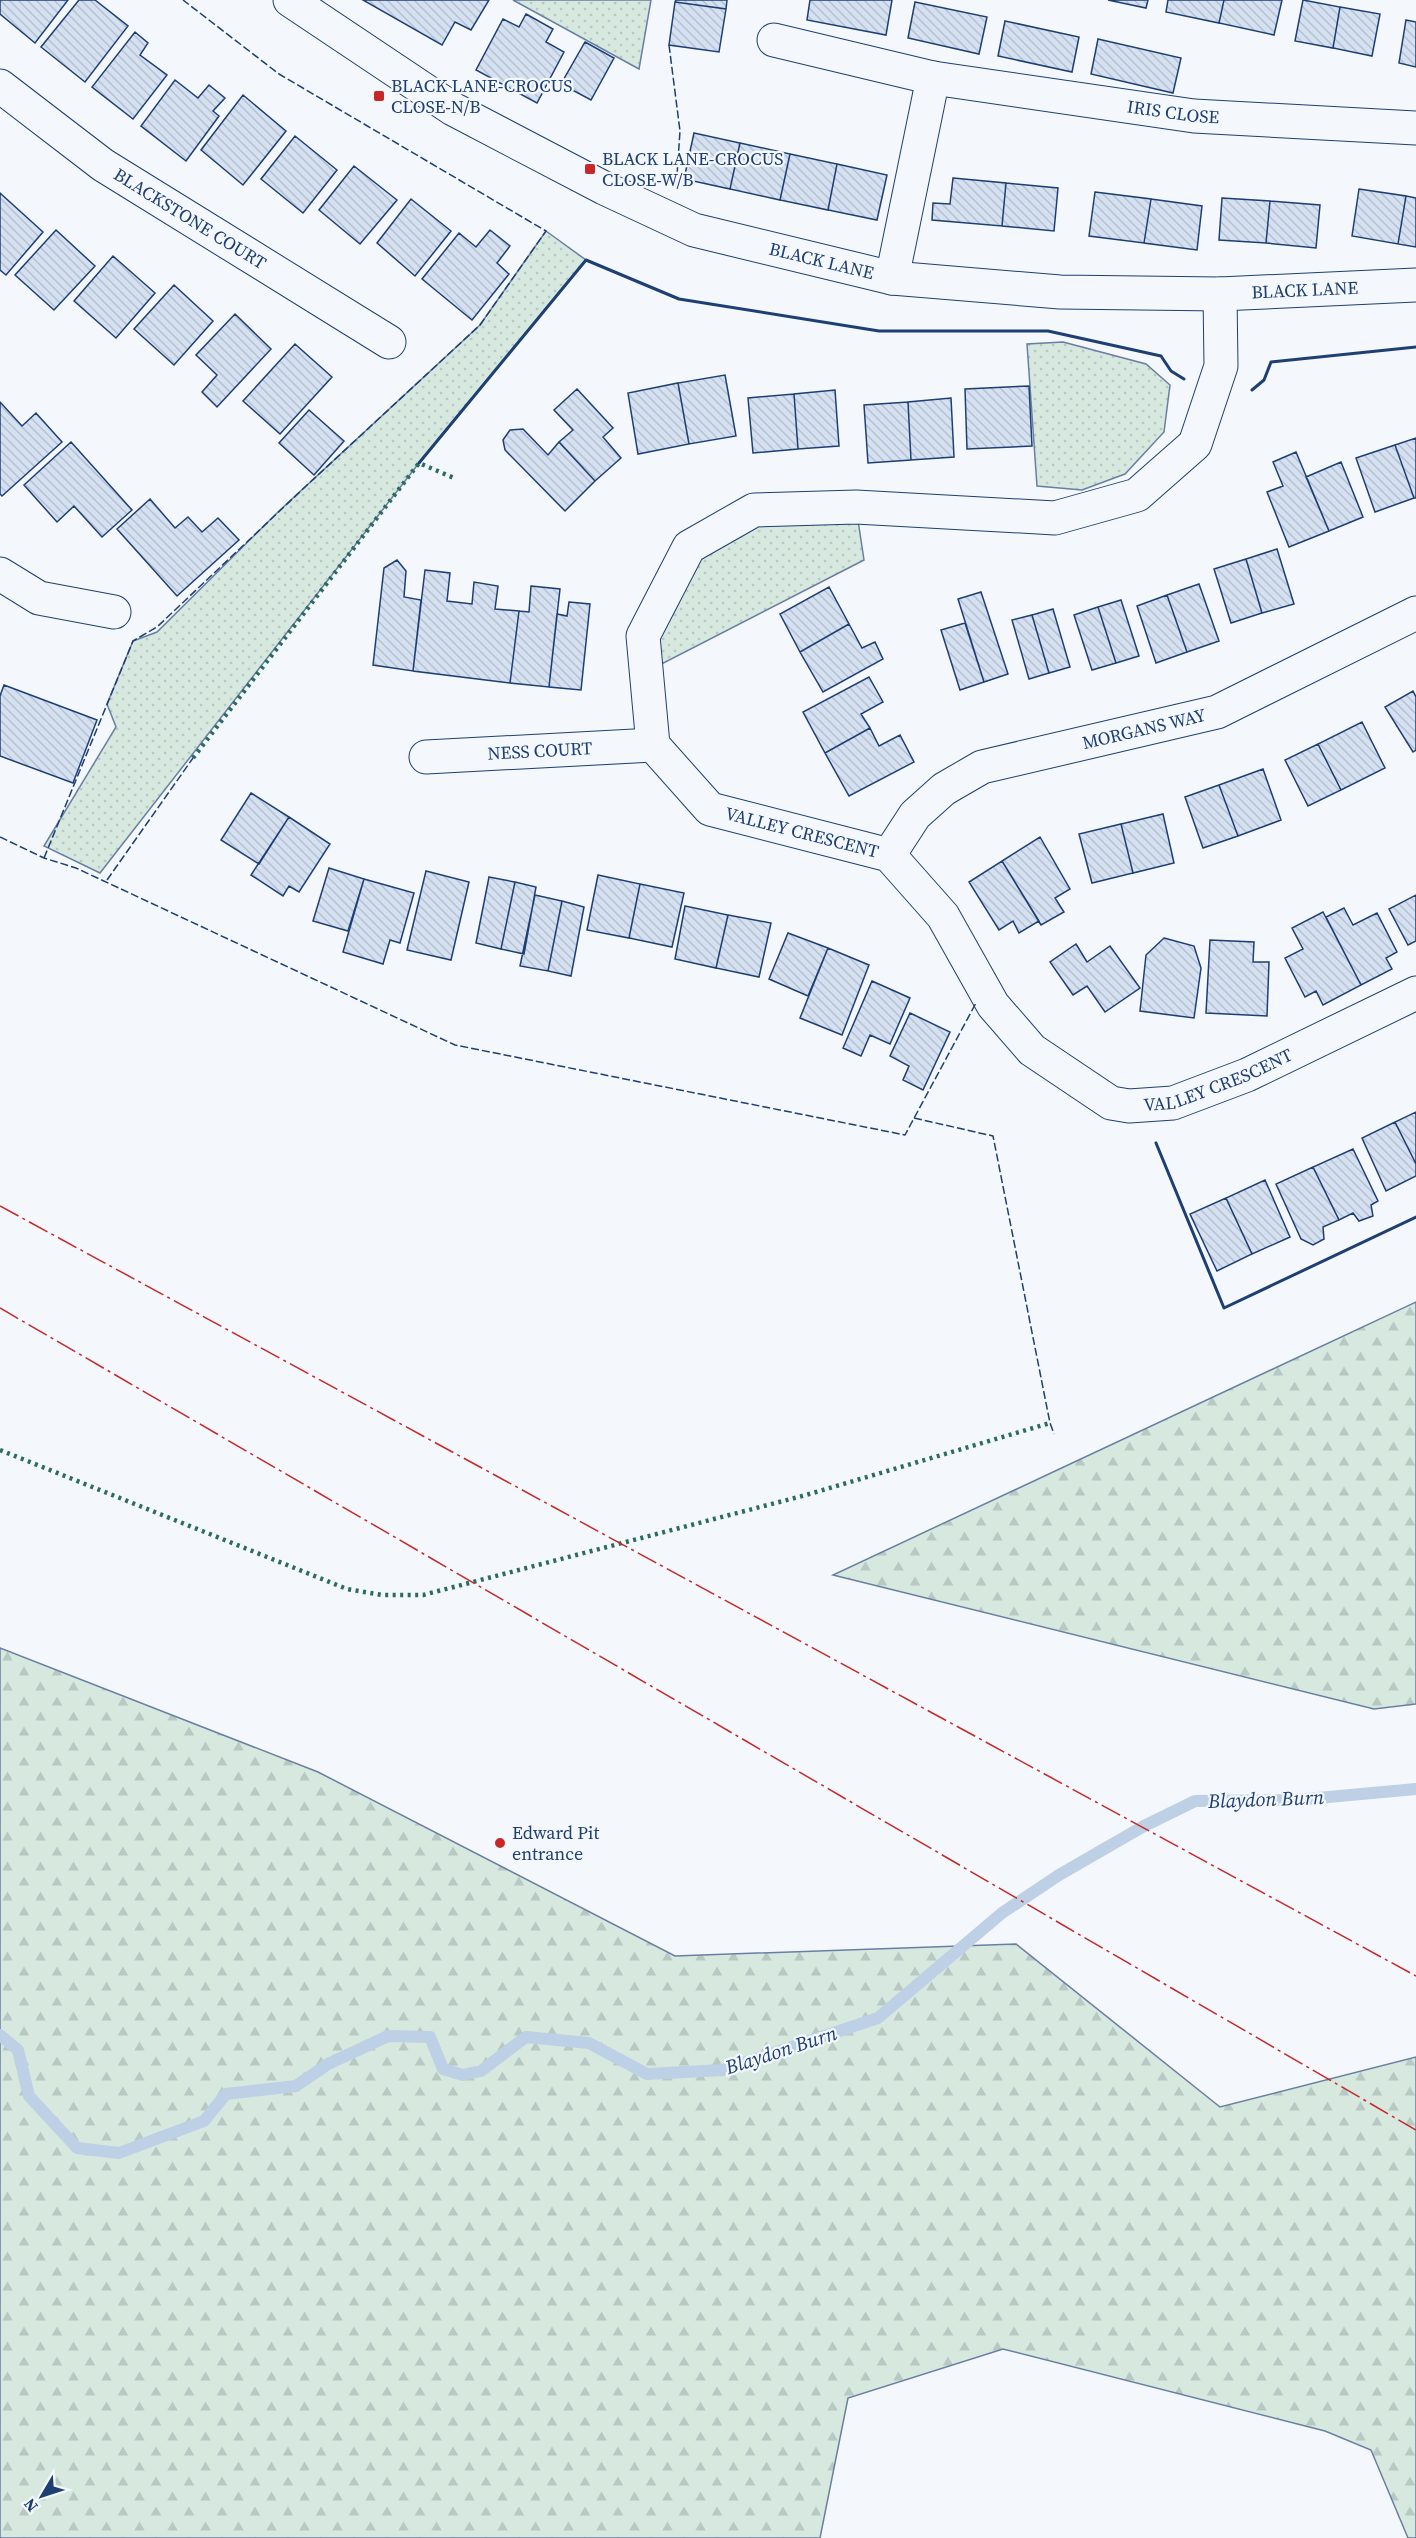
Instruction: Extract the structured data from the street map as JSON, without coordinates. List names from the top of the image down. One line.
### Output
{"streets":{"street":["IRIS CLOSE","BLACKSTONE COURT","BLACK LANE","MORGANS WAY","NESS COURT","VALLEY CRESCENT"]},"crossings":[["MORGANS WAY","VALLEY CRESCENT"],["NESS COURT","VALLEY CRESCENT"]],"water":["Blaydon Burn"],"places":{"transit":["BLACK LANE-CROCUS CLOSE-N/B","BLACK LANE-CROCUS CLOSE-W/B"],"other":["Edward Pit entrance"]},"north":"bottom left"}
